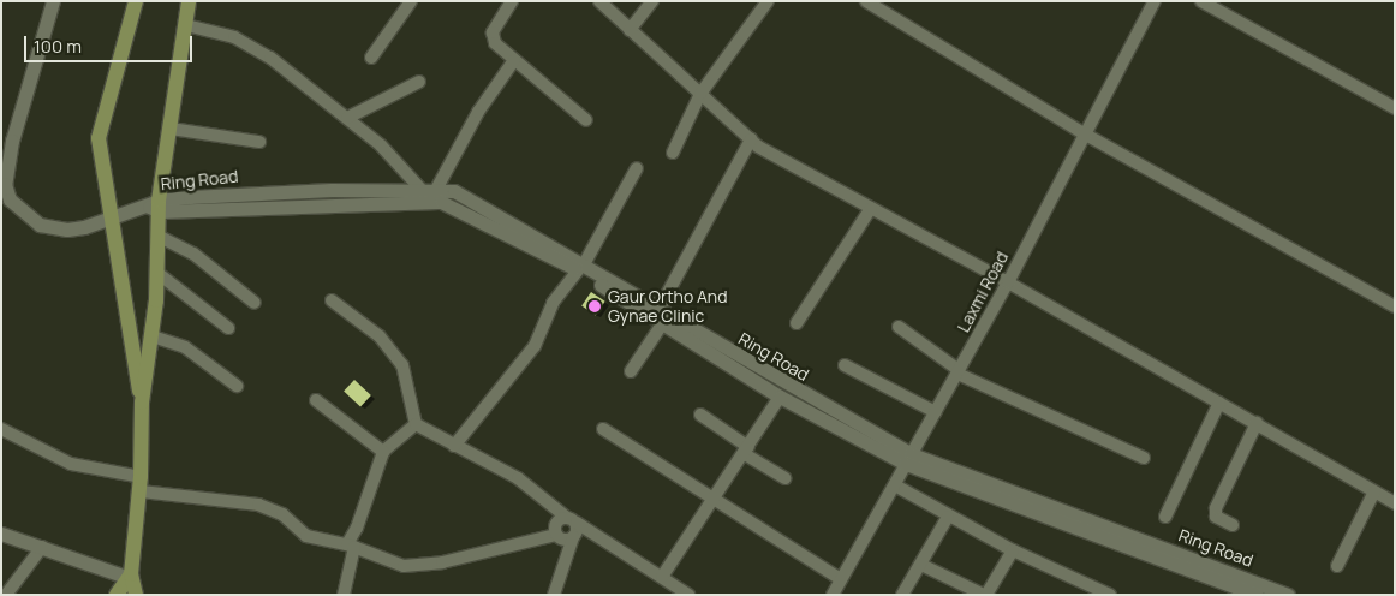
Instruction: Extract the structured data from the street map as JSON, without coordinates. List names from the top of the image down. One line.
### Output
{"streets":{"street":["Ring Road","Laxmi Road"]},"crossings":[["Ring Road","Laxmi Road"]],"places":["Gaur Ortho And Gynae Clinic"],"scale_bar":"100 m"}
